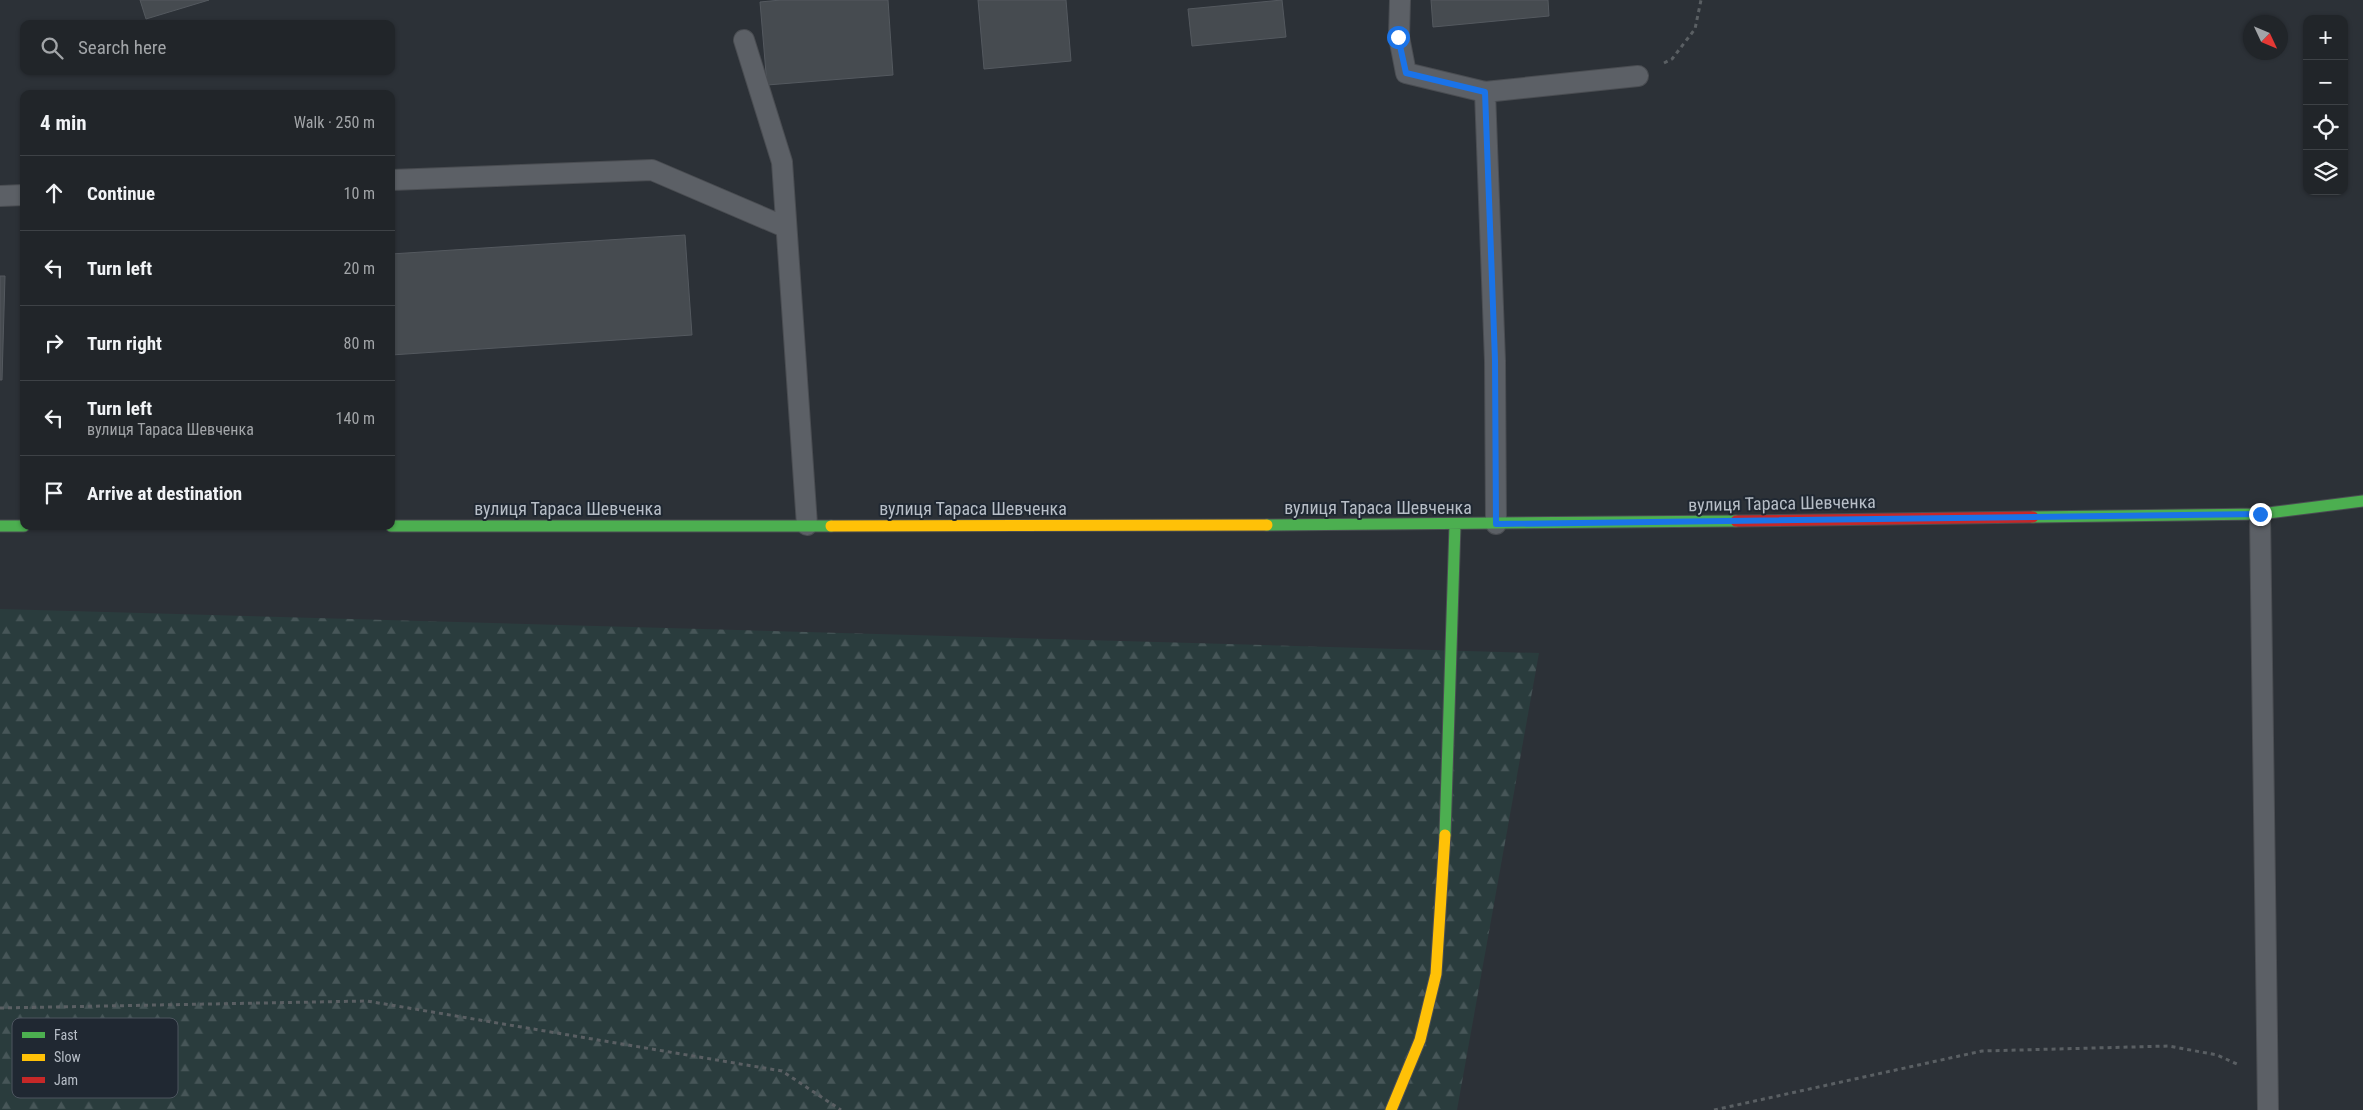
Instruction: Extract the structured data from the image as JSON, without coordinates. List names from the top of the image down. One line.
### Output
{"streets":{"street":["вулиця Тараса Шевченка"]},"legend":["Fast","Slow","Jam"],"north":"bottom right","page":{"map_buttons":["+","−"],"search":"Search here","heading":["4 min","Walk · 250 m"],"list":[["Continue","10 m"],["Turn left","20 m"],["Turn right","80 m"],["Turn left","вулиця Тараса Шевченка","140 m"],"Arrive at destination"]}}
